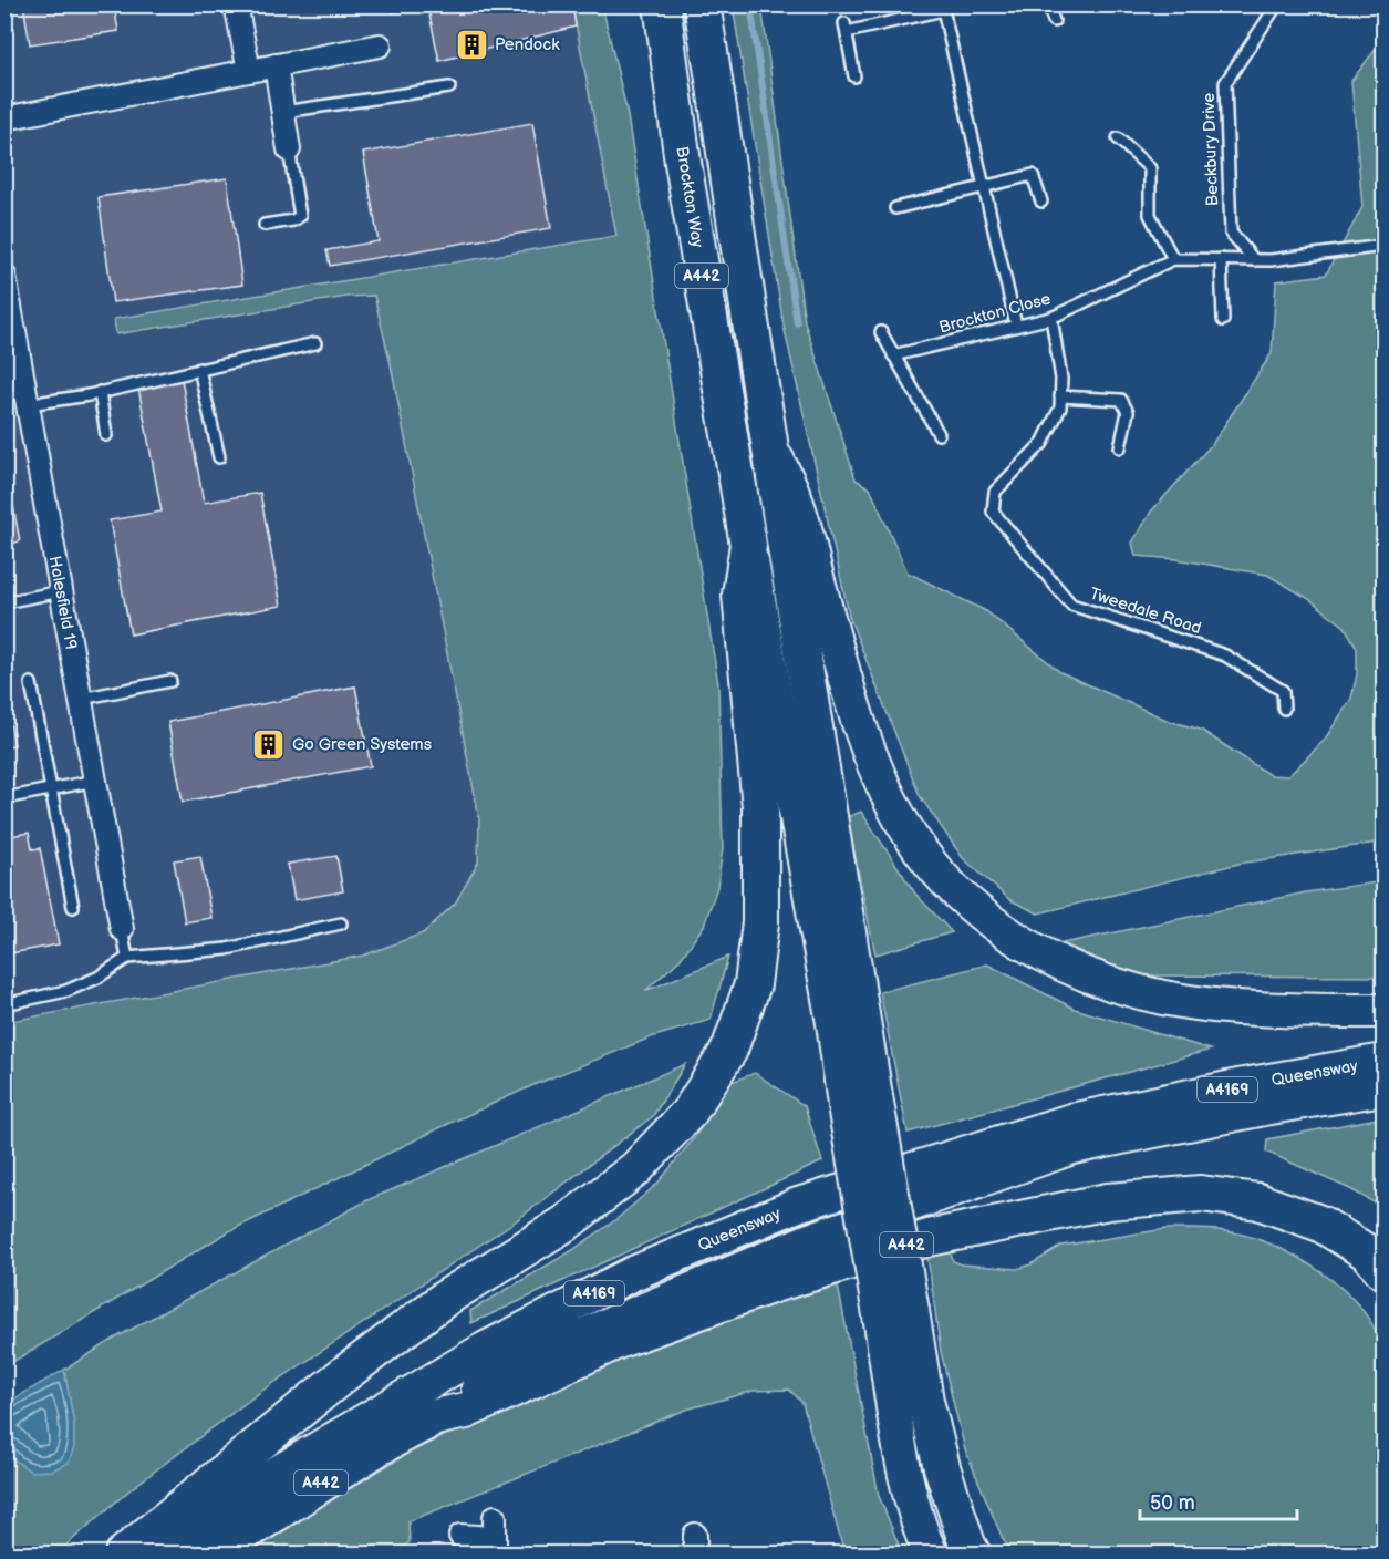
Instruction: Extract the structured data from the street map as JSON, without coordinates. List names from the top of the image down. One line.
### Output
{"streets":{"highway":["Brockton Way","A442","Queensway"],"main road":["A4169"],"street":["Halesfield 19"],"lane":["Beckbury Drive","Brockton Close","Tweedale Road"]},"crossings":[["Brockton Way","A442"],["A442","Queensway"],["Brockton Close","Tweedale Road"]],"places":{"building":["Pendock","Go Green Systems"]},"scale_bar":"50 m"}
